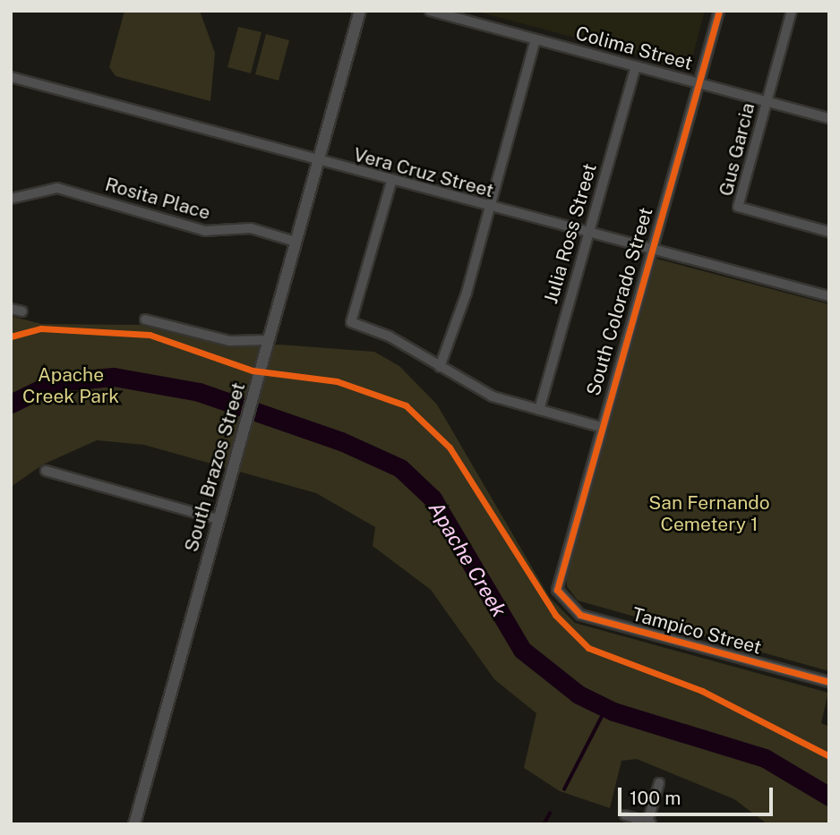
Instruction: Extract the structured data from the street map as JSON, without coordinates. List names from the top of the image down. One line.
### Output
{"streets":{"street":["Colima Street","Gus Garcia","Vera Cruz Street","Rosita Place","Julia Ross Street","South Colorado Street","South Brazos Street","Tampico Street"]},"crossings":[["Colima Street","Gus Garcia"],["Colima Street","Julia Ross Street"],["Colima Street","South Colorado Street"],["Vera Cruz Street","Julia Ross Street"],["Vera Cruz Street","South Colorado Street"],["Vera Cruz Street","South Brazos Street"],["Rosita Place","South Brazos Street"],["South Colorado Street","Tampico Street"]],"water":["Apache Creek"],"parks":["Apache Creek Park","San Fernando Cemetery 1"],"scale_bar":"100 m"}
